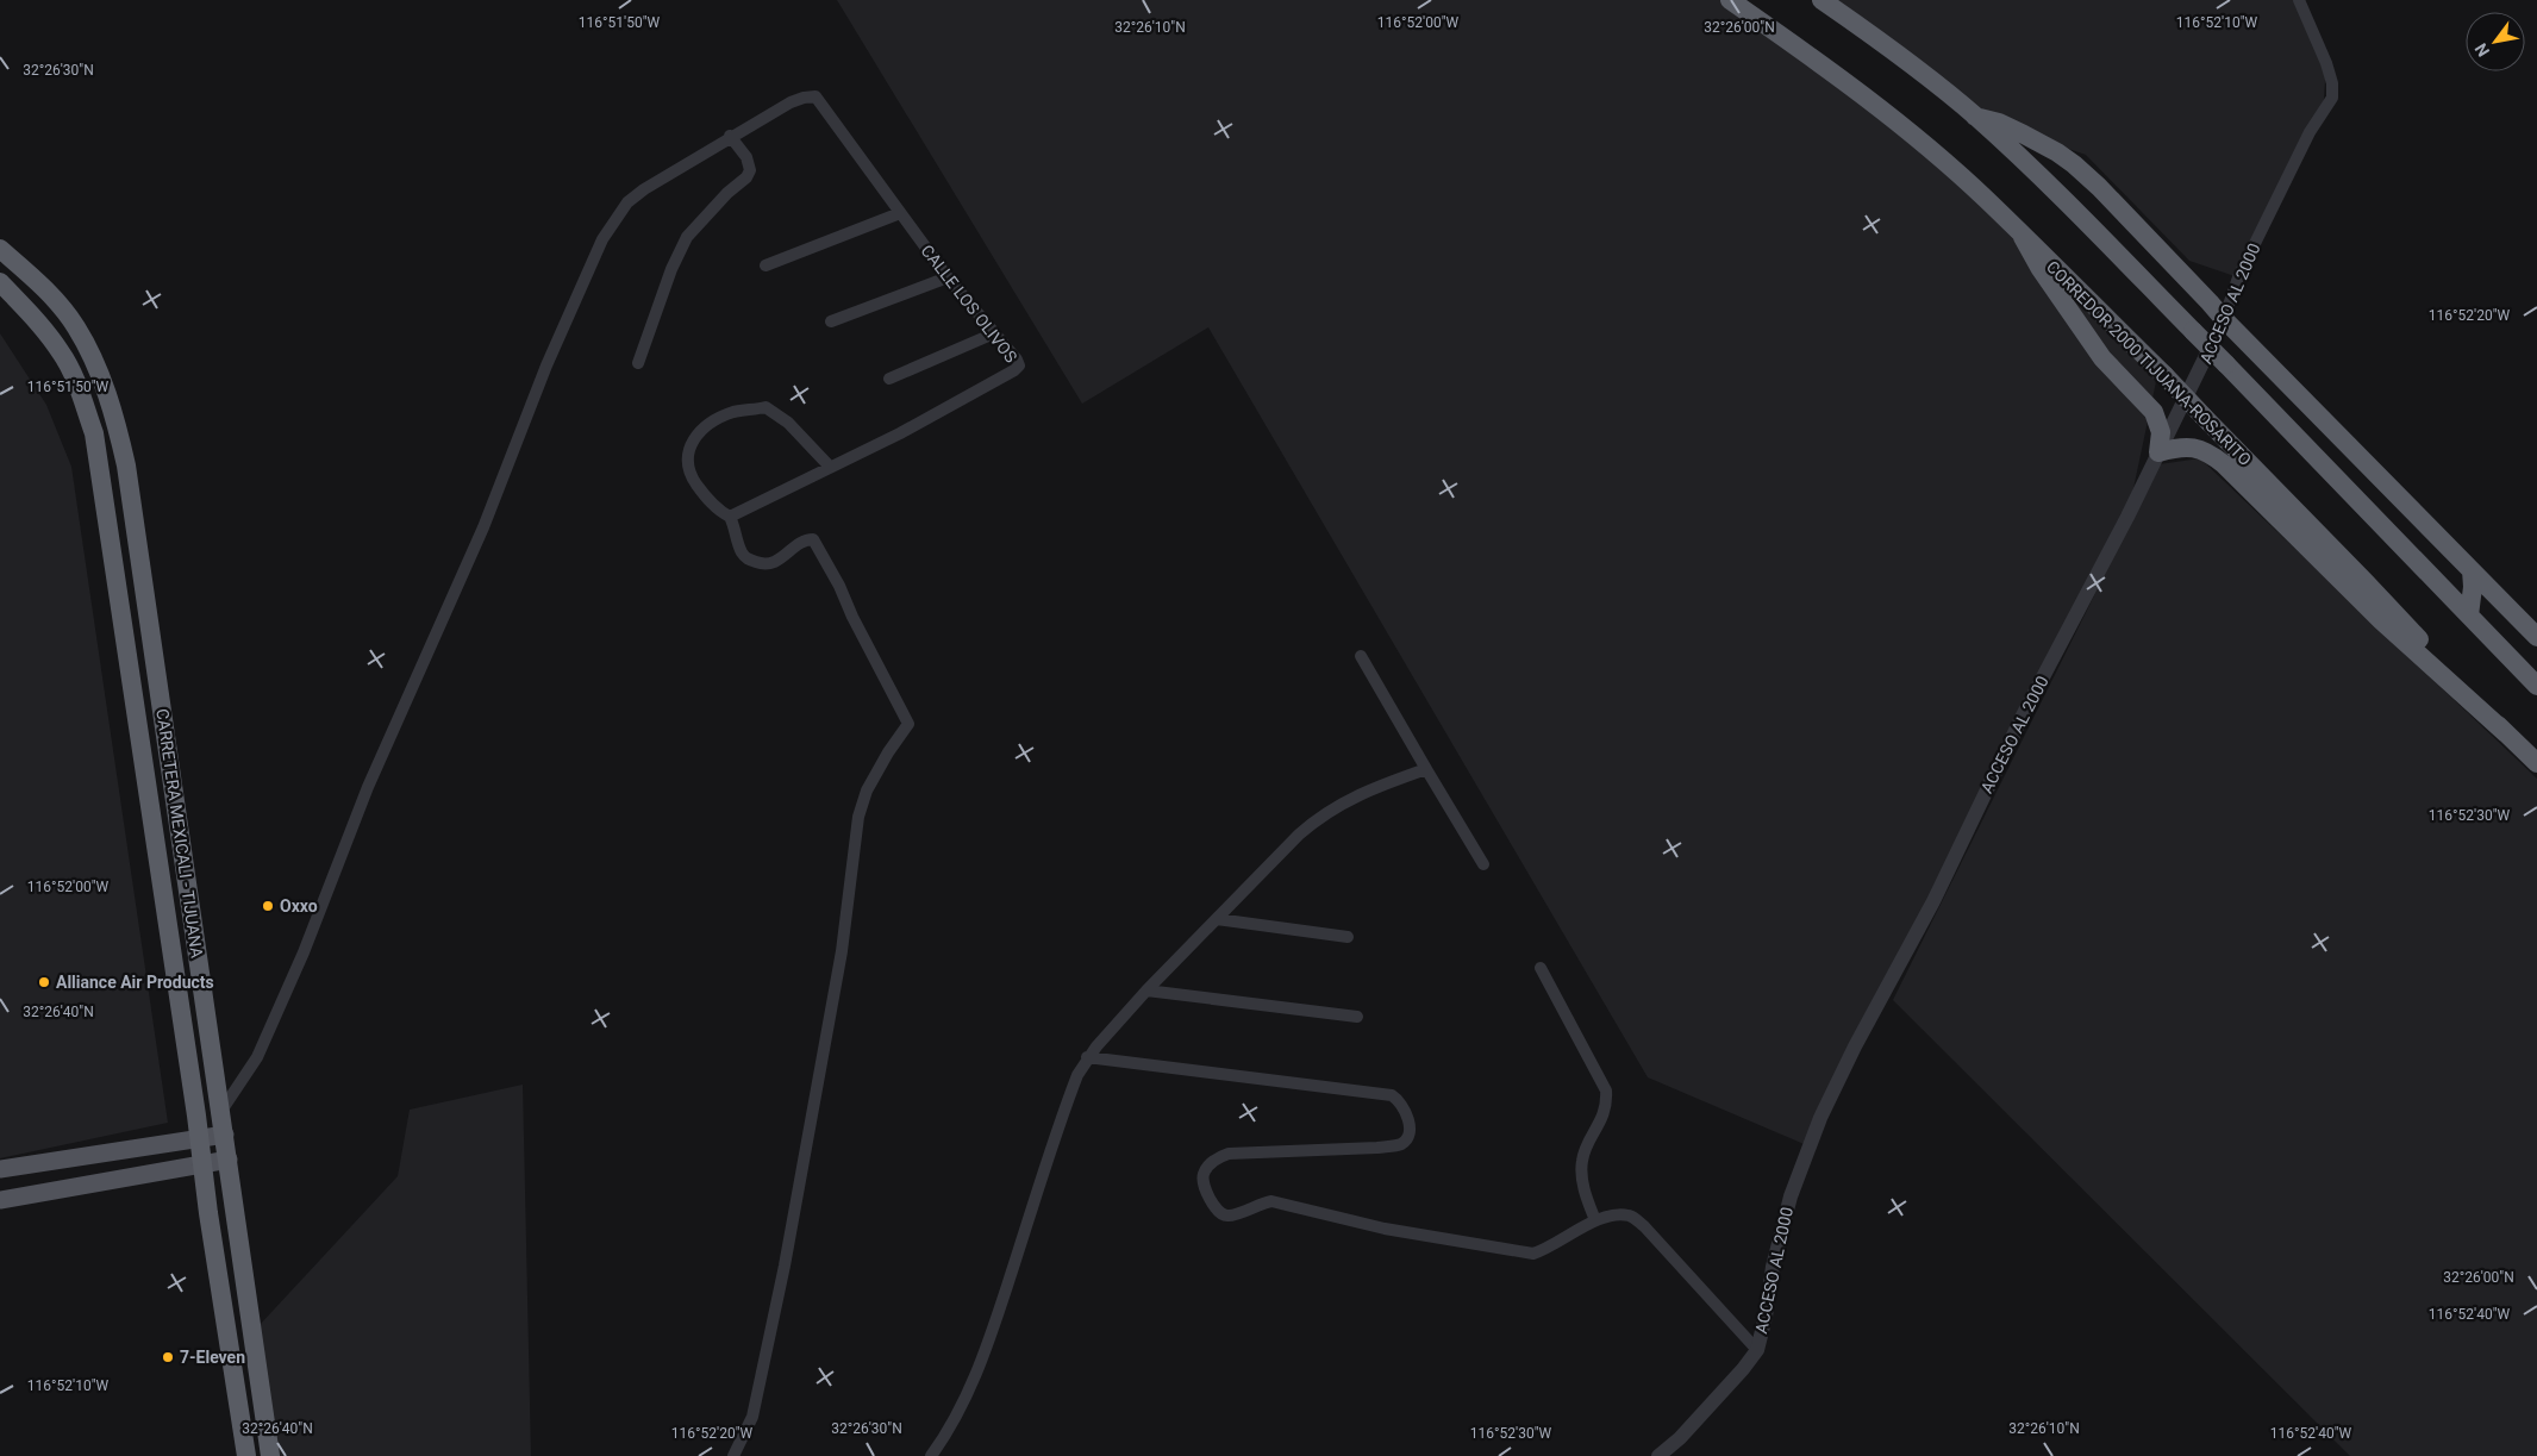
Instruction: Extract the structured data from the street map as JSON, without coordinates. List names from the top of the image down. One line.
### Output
{"streets":{"highway":["CORREDOR 2000 TIJUANA-ROSARITO","CARRETERA MEXICALI - TIJUANA"],"street":["CALLE LOS OLIVOS","ACCESO AL 2000"]},"places":["Oxxo","Alliance Air Products","7-Eleven"],"north":"bottom left","coordinates":["116°51'50\"W","116°52'10\"W","116°52'00\"W","32°26'00\"N","32°26'10\"N","32°26'30\"N","116°52'20\"W","116°52'30\"W","32°26'40\"N","116°52'40\"W"]}
